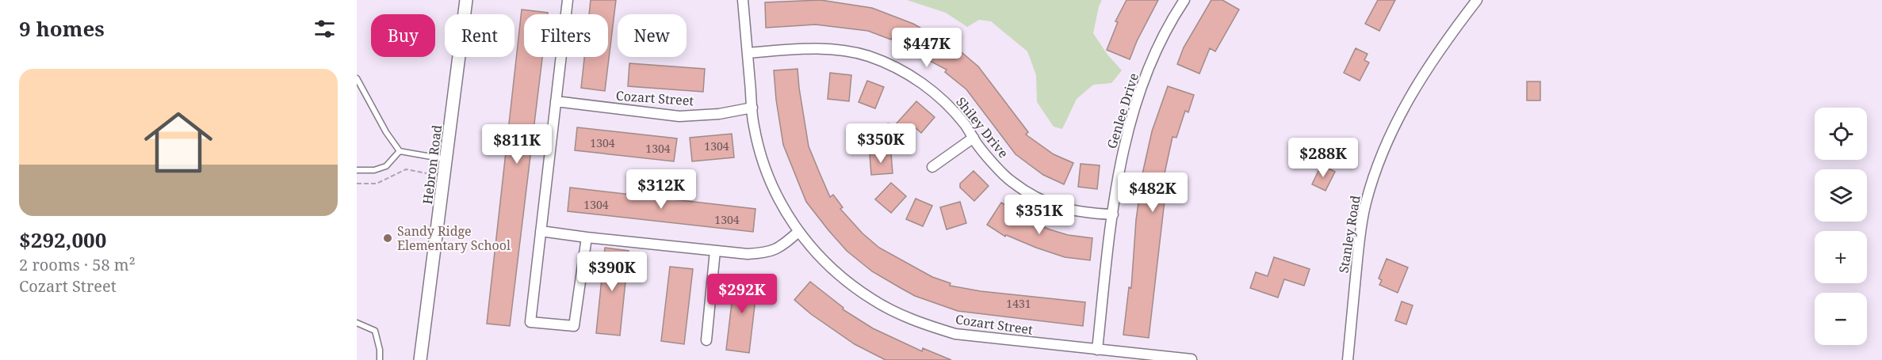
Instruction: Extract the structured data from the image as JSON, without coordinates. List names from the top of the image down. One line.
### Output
{"streets":{"street":["Cozart Street","Genlee Drive","Shiley Drive","Hebron Road","Stanley Road"]},"crossings":[["Cozart Street","Genlee Drive"],["Cozart Street","Shiley Drive"],["Genlee Drive","Shiley Drive"]],"places":["Sandy Ridge Elementary School"],"house_numbers":["1304","1304","1304","1304","1304","1431"],"page":{"heading":"9 homes","chip":["Buy","Rent","Filters","New"],"price":["$447K","$350K","$811K","$288K","$312K","$482K","$351K","$390K","$292K"],"list":[{"name":"$292,000","note":"2 rooms · 58 m² · Cozart Street"}],"map_buttons":["+","−"]}}
